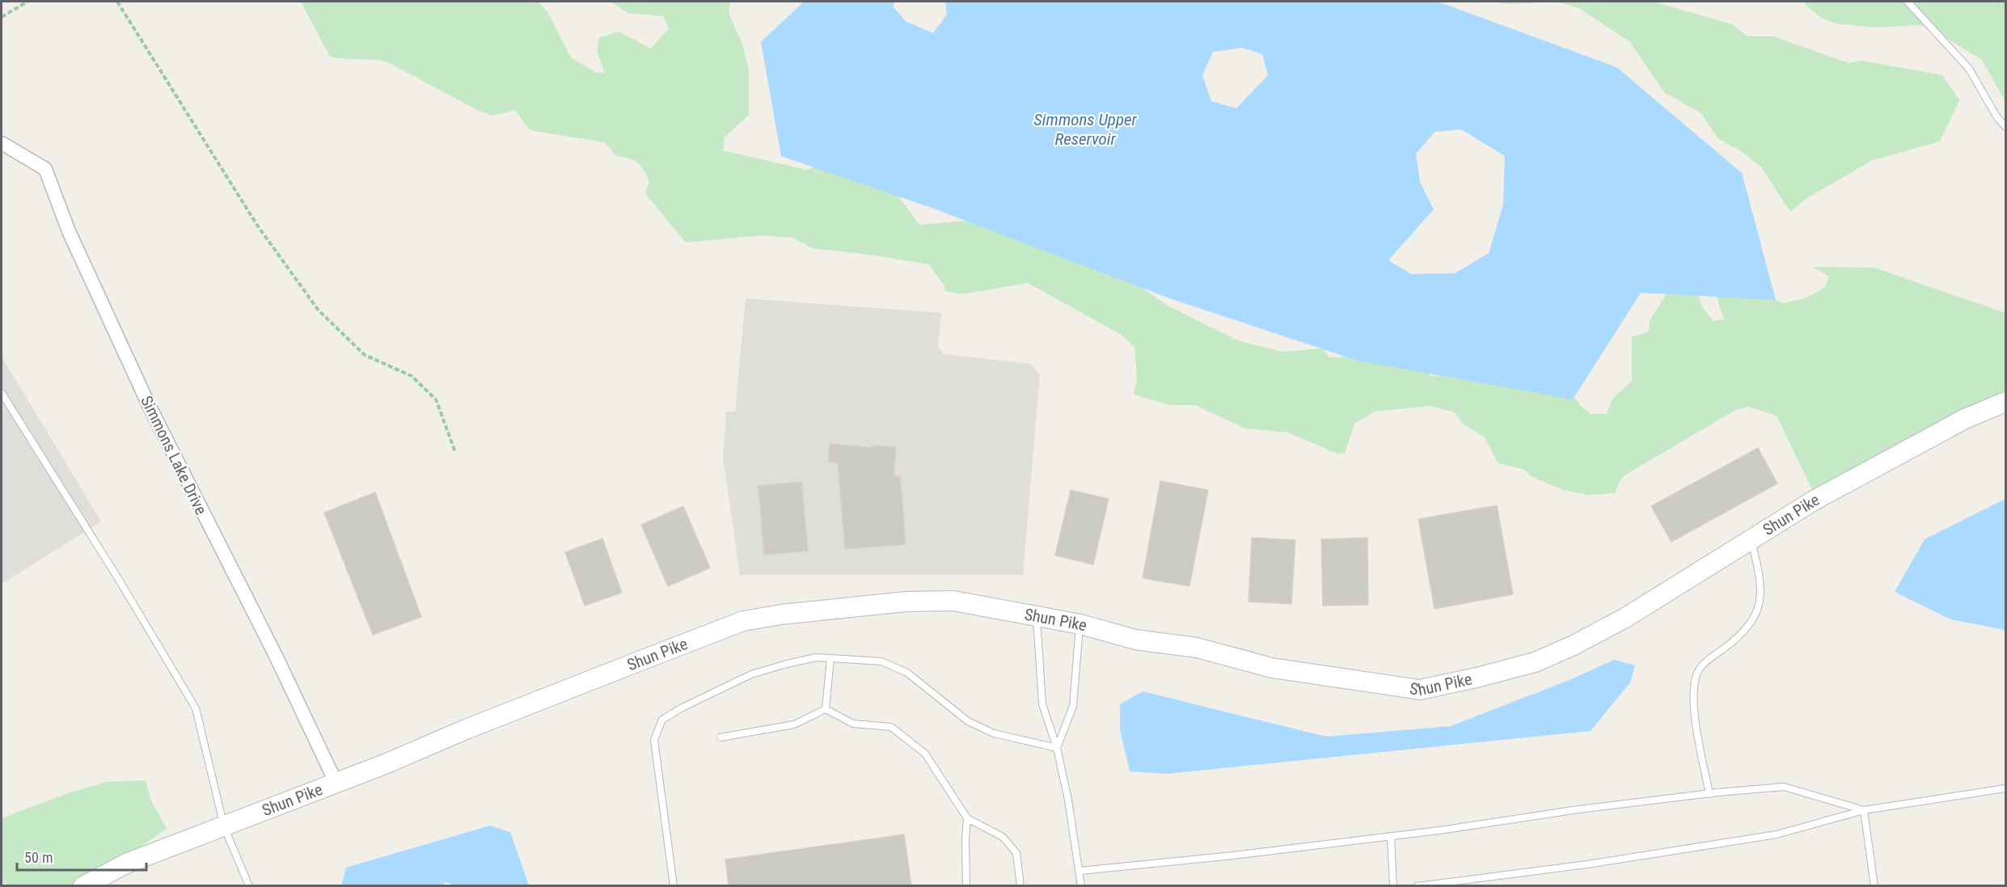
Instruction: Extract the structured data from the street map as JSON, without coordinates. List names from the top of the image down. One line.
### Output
{"streets":{"main road":["Shun Pike"],"street":["Simmons Lake Drive"]},"crossings":[["Simmons Lake Drive","Shun Pike"]],"water":["Simmons Upper Reservoir"],"scale_bar":"50 m"}
